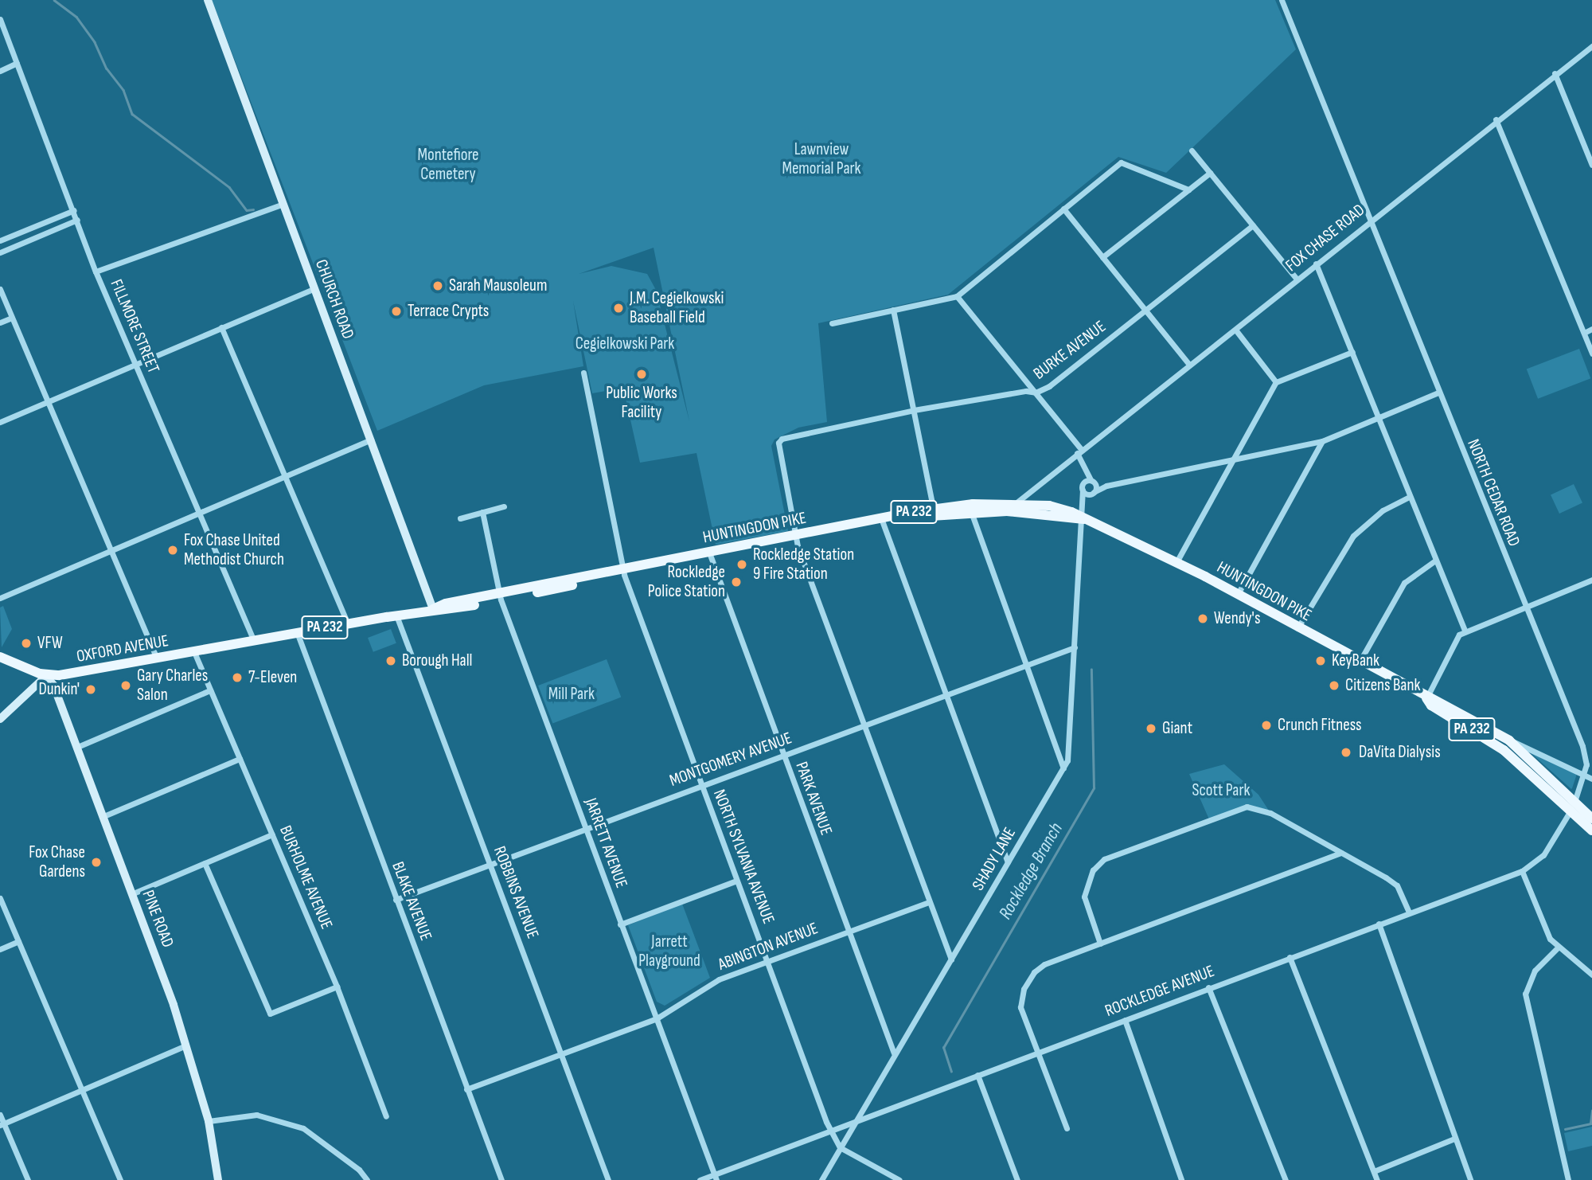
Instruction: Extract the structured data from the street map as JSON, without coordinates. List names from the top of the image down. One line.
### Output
{"streets":{"main road":["PA 232","HUNTINGDON PIKE","OXFORD AVENUE"],"street":["FOX CHASE ROAD","CHURCH ROAD","FILLMORE STREET","BURKE AVENUE","NORTH CEDAR ROAD","MONTGOMERY AVENUE","PARK AVENUE","JARRETT AVENUE","NORTH SYLVANIA AVENUE","SHADY LANE","BURHOLME AVENUE","ROBBINS AVENUE","BLAKE AVENUE","PINE ROAD","ABINGTON AVENUE","ROCKLEDGE AVENUE"]},"crossings":[["FOX CHASE ROAD","NORTH CEDAR ROAD"],["FOX CHASE ROAD","HUNTINGDON PIKE"],["CHURCH ROAD","HUNTINGDON PIKE"],["FILLMORE STREET","HUNTINGDON PIKE"],["FILLMORE STREET","OXFORD AVENUE"],["BURKE AVENUE","HUNTINGDON PIKE"],["NORTH CEDAR ROAD","ROCKLEDGE AVENUE"],["HUNTINGDON PIKE","OXFORD AVENUE"],["HUNTINGDON PIKE","PARK AVENUE"],["HUNTINGDON PIKE","JARRETT AVENUE"],["HUNTINGDON PIKE","NORTH SYLVANIA AVENUE"],["HUNTINGDON PIKE","SHADY LANE"],["HUNTINGDON PIKE","ROBBINS AVENUE"],["HUNTINGDON PIKE","BLAKE AVENUE"],["HUNTINGDON PIKE","ROCKLEDGE AVENUE"],["OXFORD AVENUE","BURHOLME AVENUE"],["OXFORD AVENUE","PINE ROAD"],["MONTGOMERY AVENUE","PARK AVENUE"],["MONTGOMERY AVENUE","JARRETT AVENUE"],["MONTGOMERY AVENUE","NORTH SYLVANIA AVENUE"],["MONTGOMERY AVENUE","SHADY LANE"],["MONTGOMERY AVENUE","ROBBINS AVENUE"],["MONTGOMERY AVENUE","BLAKE AVENUE"],["PARK AVENUE","SHADY LANE"],["PARK AVENUE","ABINGTON AVENUE"],["JARRETT AVENUE","ABINGTON AVENUE"],["JARRETT AVENUE","ROCKLEDGE AVENUE"],["NORTH SYLVANIA AVENUE","SHADY LANE"],["NORTH SYLVANIA AVENUE","ABINGTON AVENUE"],["NORTH SYLVANIA AVENUE","ROCKLEDGE AVENUE"],["SHADY LANE","ROCKLEDGE AVENUE"],["ROBBINS AVENUE","ABINGTON AVENUE"],["BLAKE AVENUE","ABINGTON AVENUE"]],"water":["Rockledge Branch"],"parks":["Lawnview Memorial Park","Montefiore Cemetery","Cegielkowski Park","Mill Park","Scott Park","Jarrett Playground"],"places":["Sarah Mausoleum","J.M. Cegielkowski Baseball Field","Terrace Crypts","Public Works Facility","Fox Chase United Methodist Church","Rockledge Station 9 Fire Station","Rockledge Police Station","Wendy's","VFW","Borough Hall","KeyBank","7-Eleven","Gary Charles Salon","Citizens Bank","Dunkin'","Crunch Fitness","Giant","DaVita Dialysis","Fox Chase Gardens"]}
